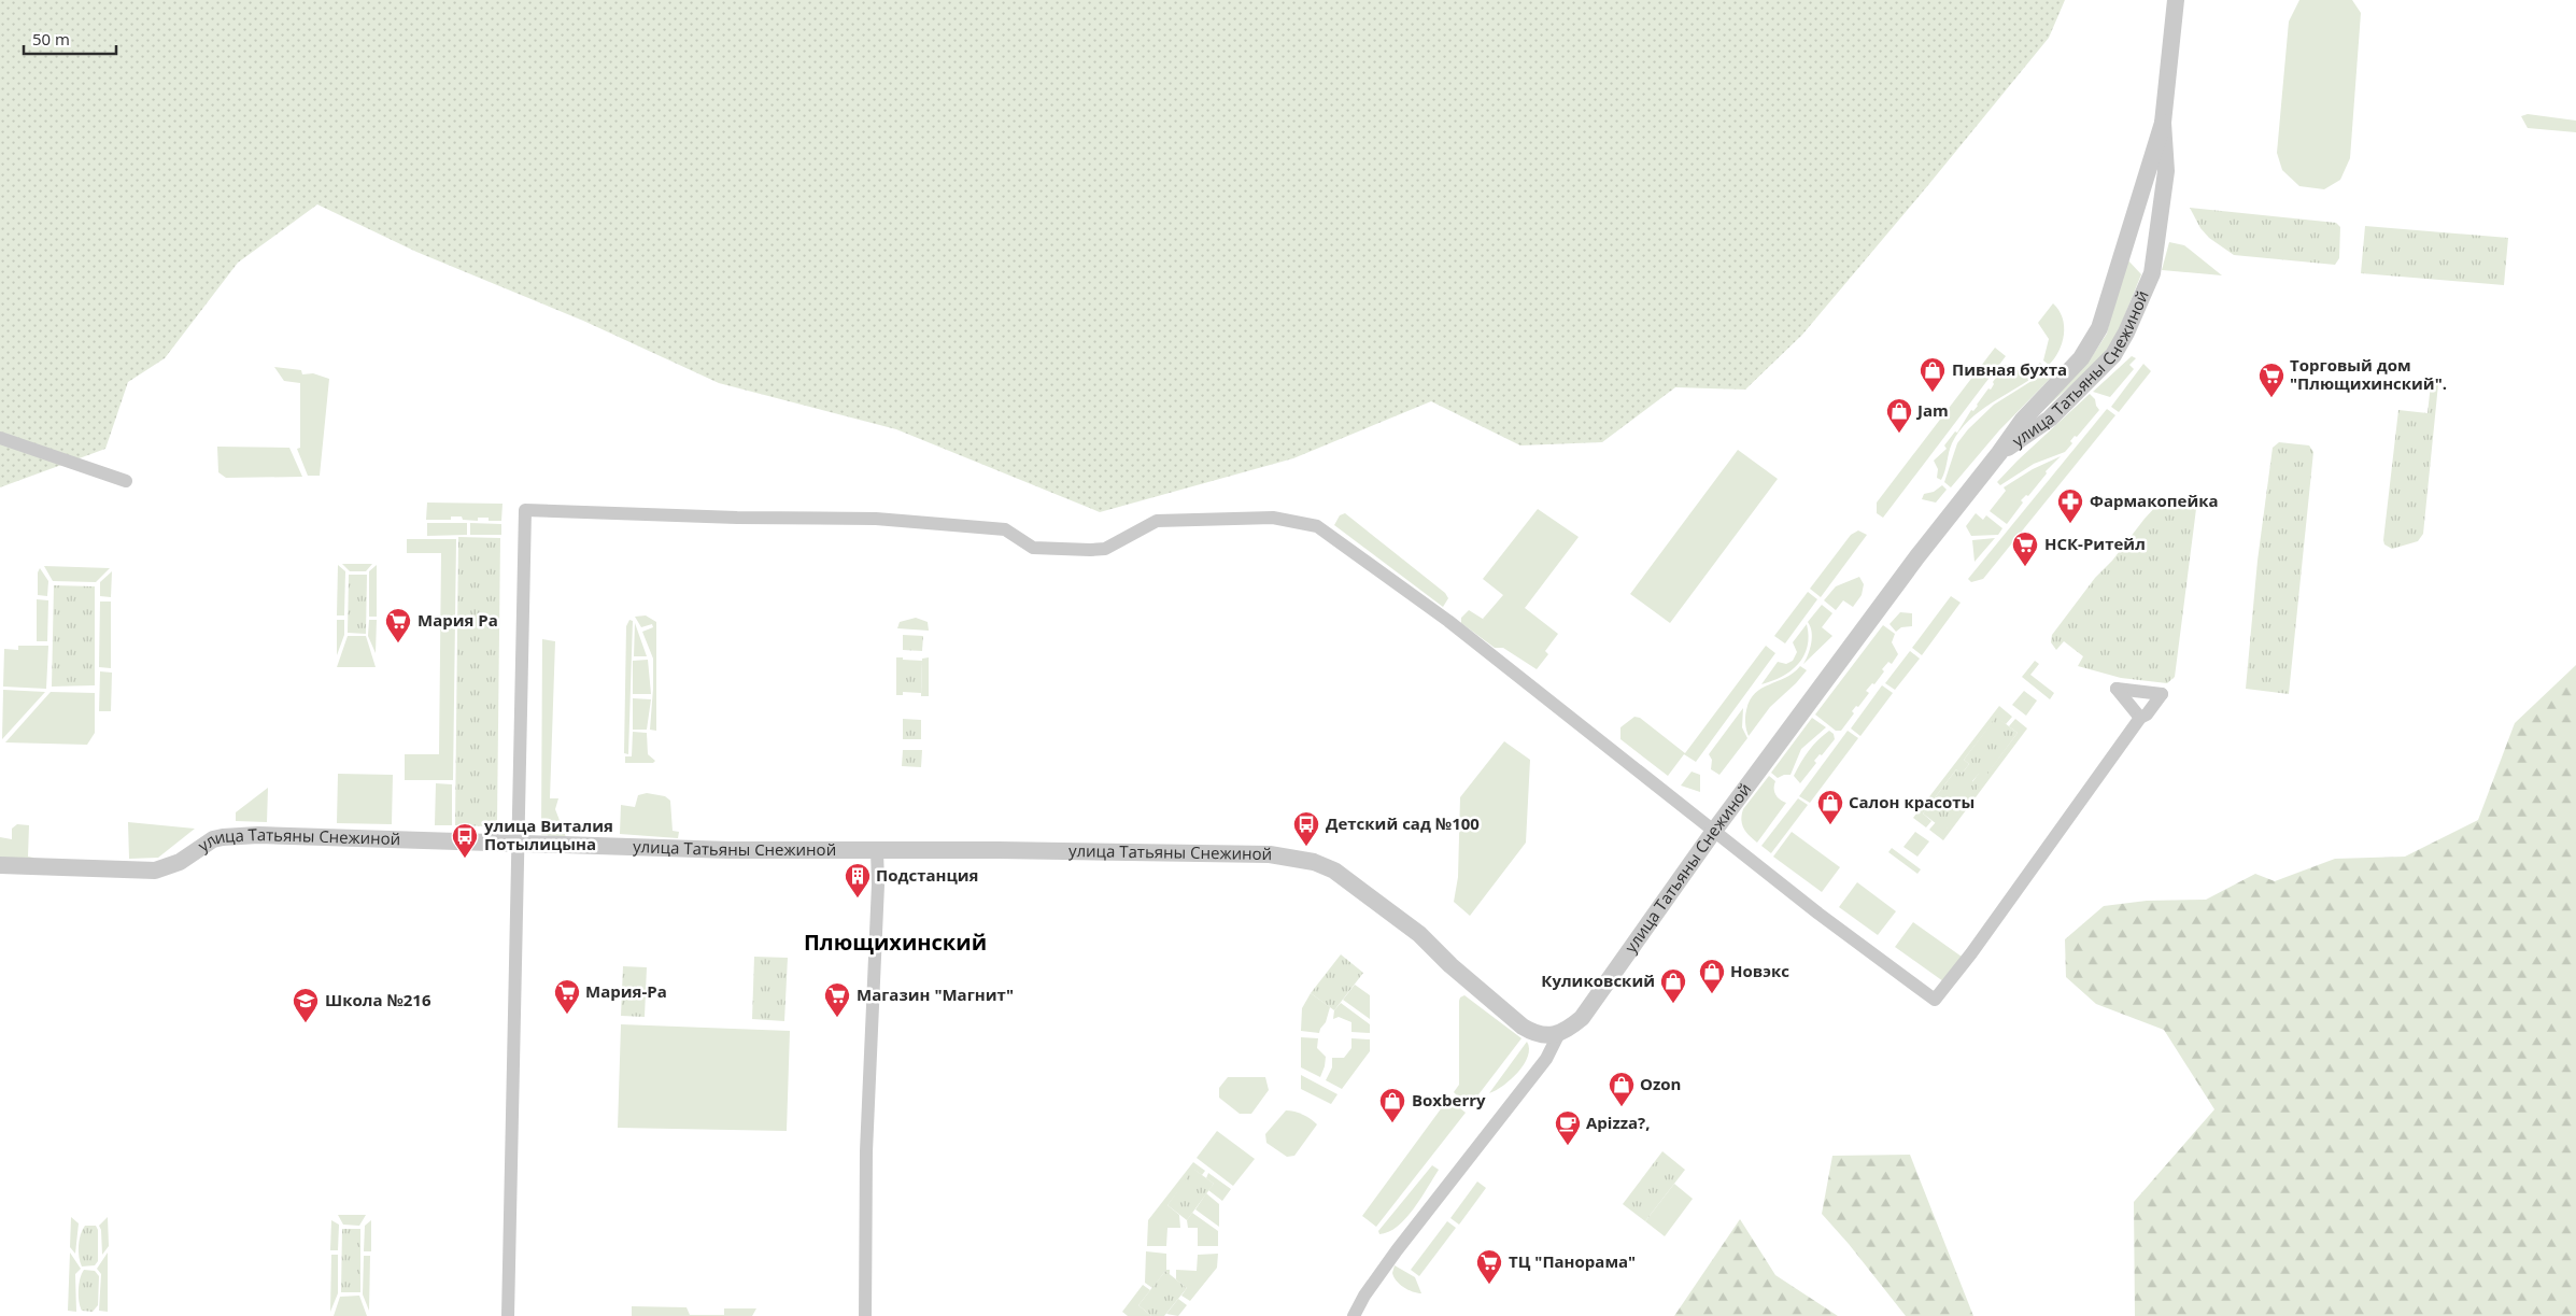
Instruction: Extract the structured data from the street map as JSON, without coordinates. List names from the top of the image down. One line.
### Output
{"streets":{"street":["улица Татьяны Снежиной"]},"districts":["Плющихинский"],"places":{"shop":["Пивная бухта","Jam","Салон красоты","Новэкс","Куликовский","Ozon","Boxberry"],"supermarket":["Торговый дом \"Плющихинский\".","НСК-Ритейл","Мария Ра","Мария-Ра","Магазин \"Магнит\"","ТЦ \"Панорама\""],"pharmacy":["Фармакопейка"],"bus stop":["Детский сад №100","улица Виталия Потылицына"],"building":["Подстанция"],"school or university":["Школа №216"],"cafe":["Apizza?,"]},"scale_bar":"50 m"}
